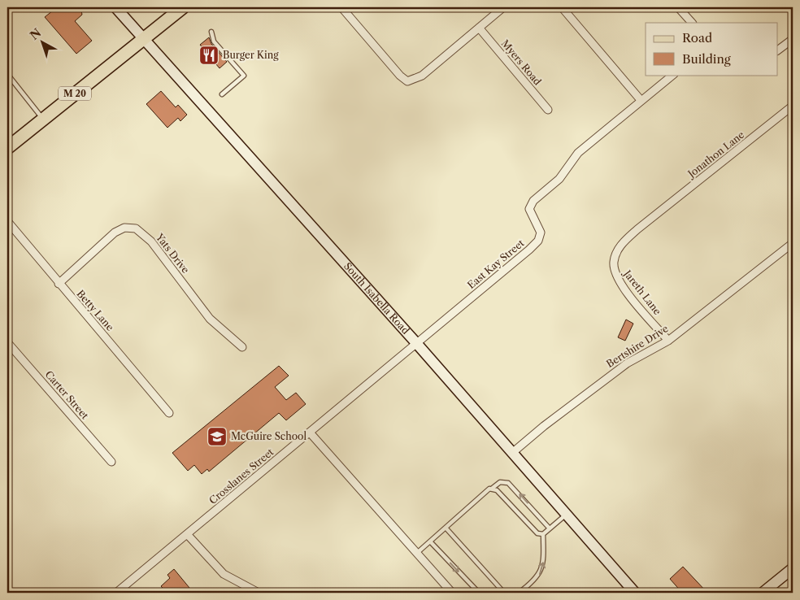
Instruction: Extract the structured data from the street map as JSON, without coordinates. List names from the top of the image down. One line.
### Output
{"streets":{"main road":["M 20","South Isabella Road"],"street":["Myers Road","Jonathon Lane","Yats Drive","East Kay Street","Jareth Lane","Betty Lane","Bertshire Drive","Carter Street","Crosslanes Street"]},"crossings":[["M 20","South Isabella Road"],["Jonathon Lane","Jareth Lane"],["Yats Drive","Betty Lane"],["East Kay Street","South Isabella Road"],["East Kay Street","Crosslanes Street"],["Jareth Lane","Bertshire Drive"],["South Isabella Road","Bertshire Drive"],["South Isabella Road","Crosslanes Street"]],"places":{"restaurant":["Burger King"],"school or university":["McGuire School"]},"legend":["Road","Building"],"north":"top left"}
